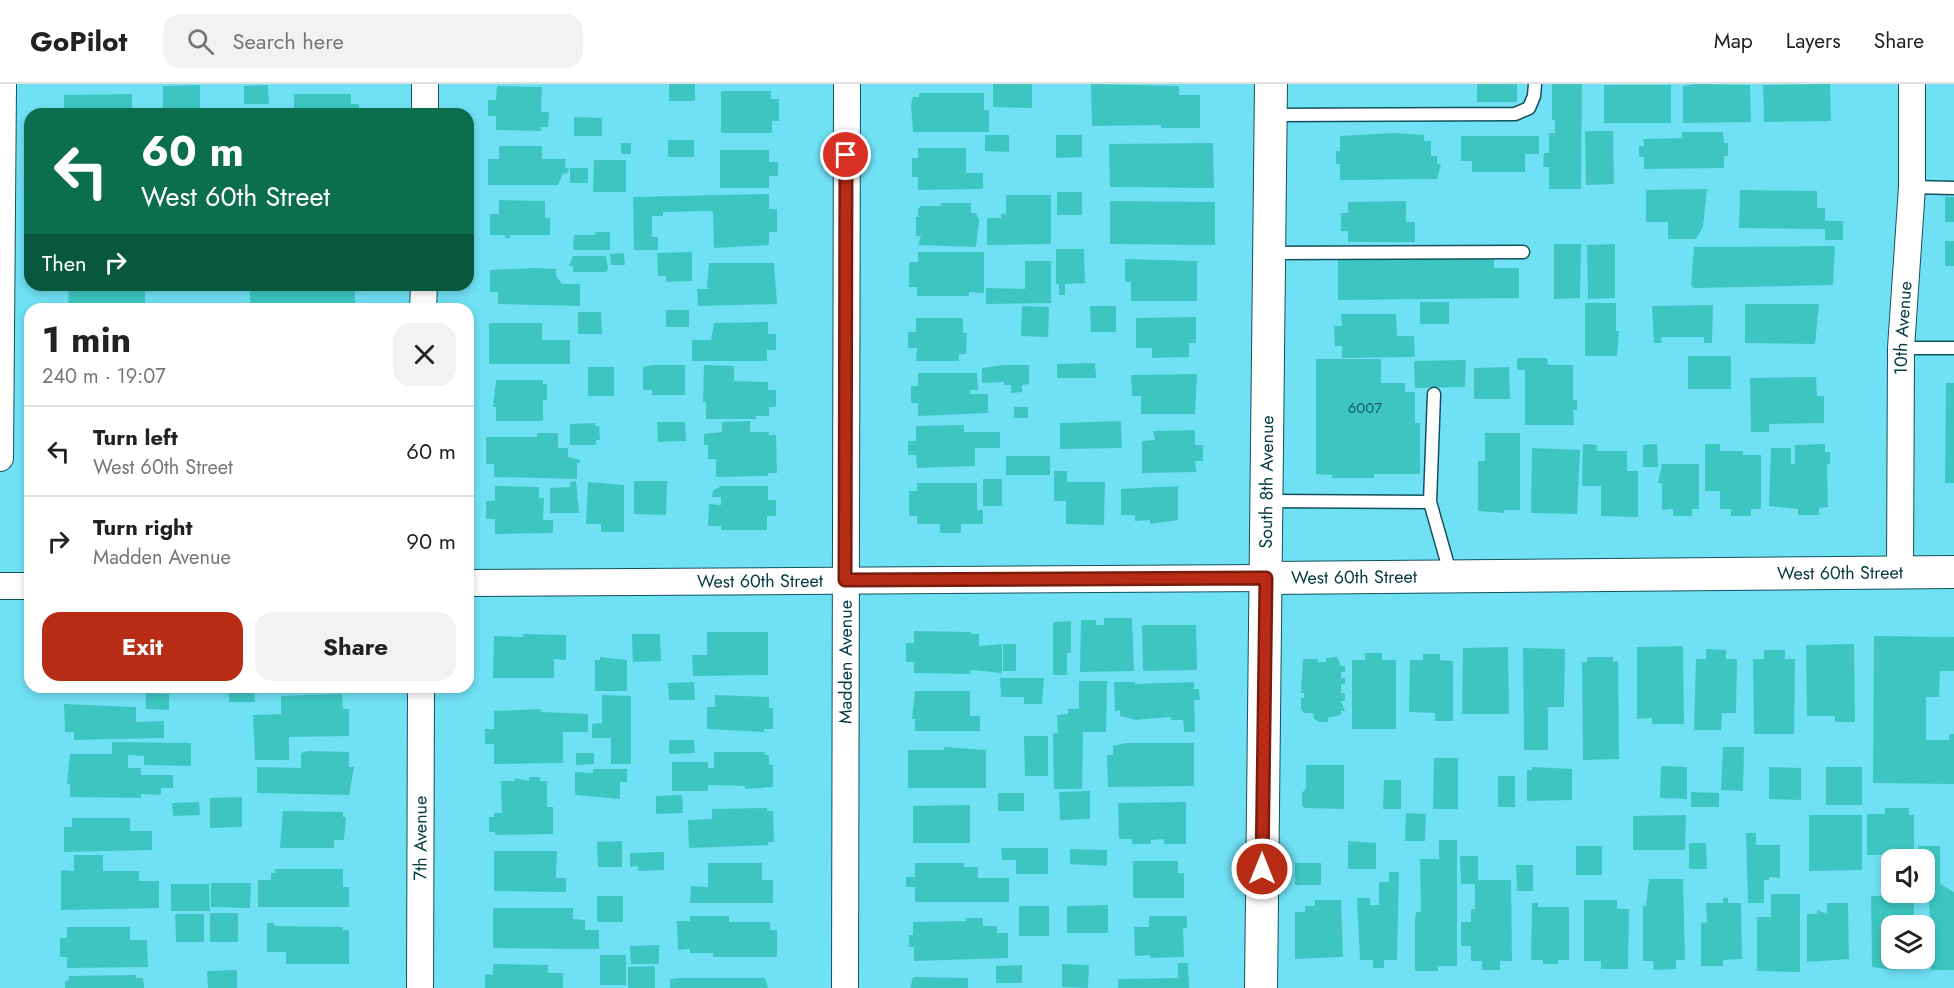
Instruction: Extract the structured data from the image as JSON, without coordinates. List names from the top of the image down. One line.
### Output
{"streets":{"street":["10th Avenue","South 8th Avenue","West 60th Street","Madden Avenue","7th Avenue"]},"crossings":[["10th Avenue","West 60th Street"],["South 8th Avenue","West 60th Street"],["West 60th Street","Madden Avenue"]],"house_numbers":["6007"],"page":{"header":"GoPilot","search":"Search here","nav":["Map","Layers","Share"],"turn":["60 m","West 60th Street"],"then":"Then","heading":["1 min","240 m · 19:07"],"list":[{"name":"Turn left","note":"West 60th Street","value":"60 m"},{"name":"Turn right","note":"Madden Avenue","value":"90 m"}],"buttons":["Exit","Share"]}}
